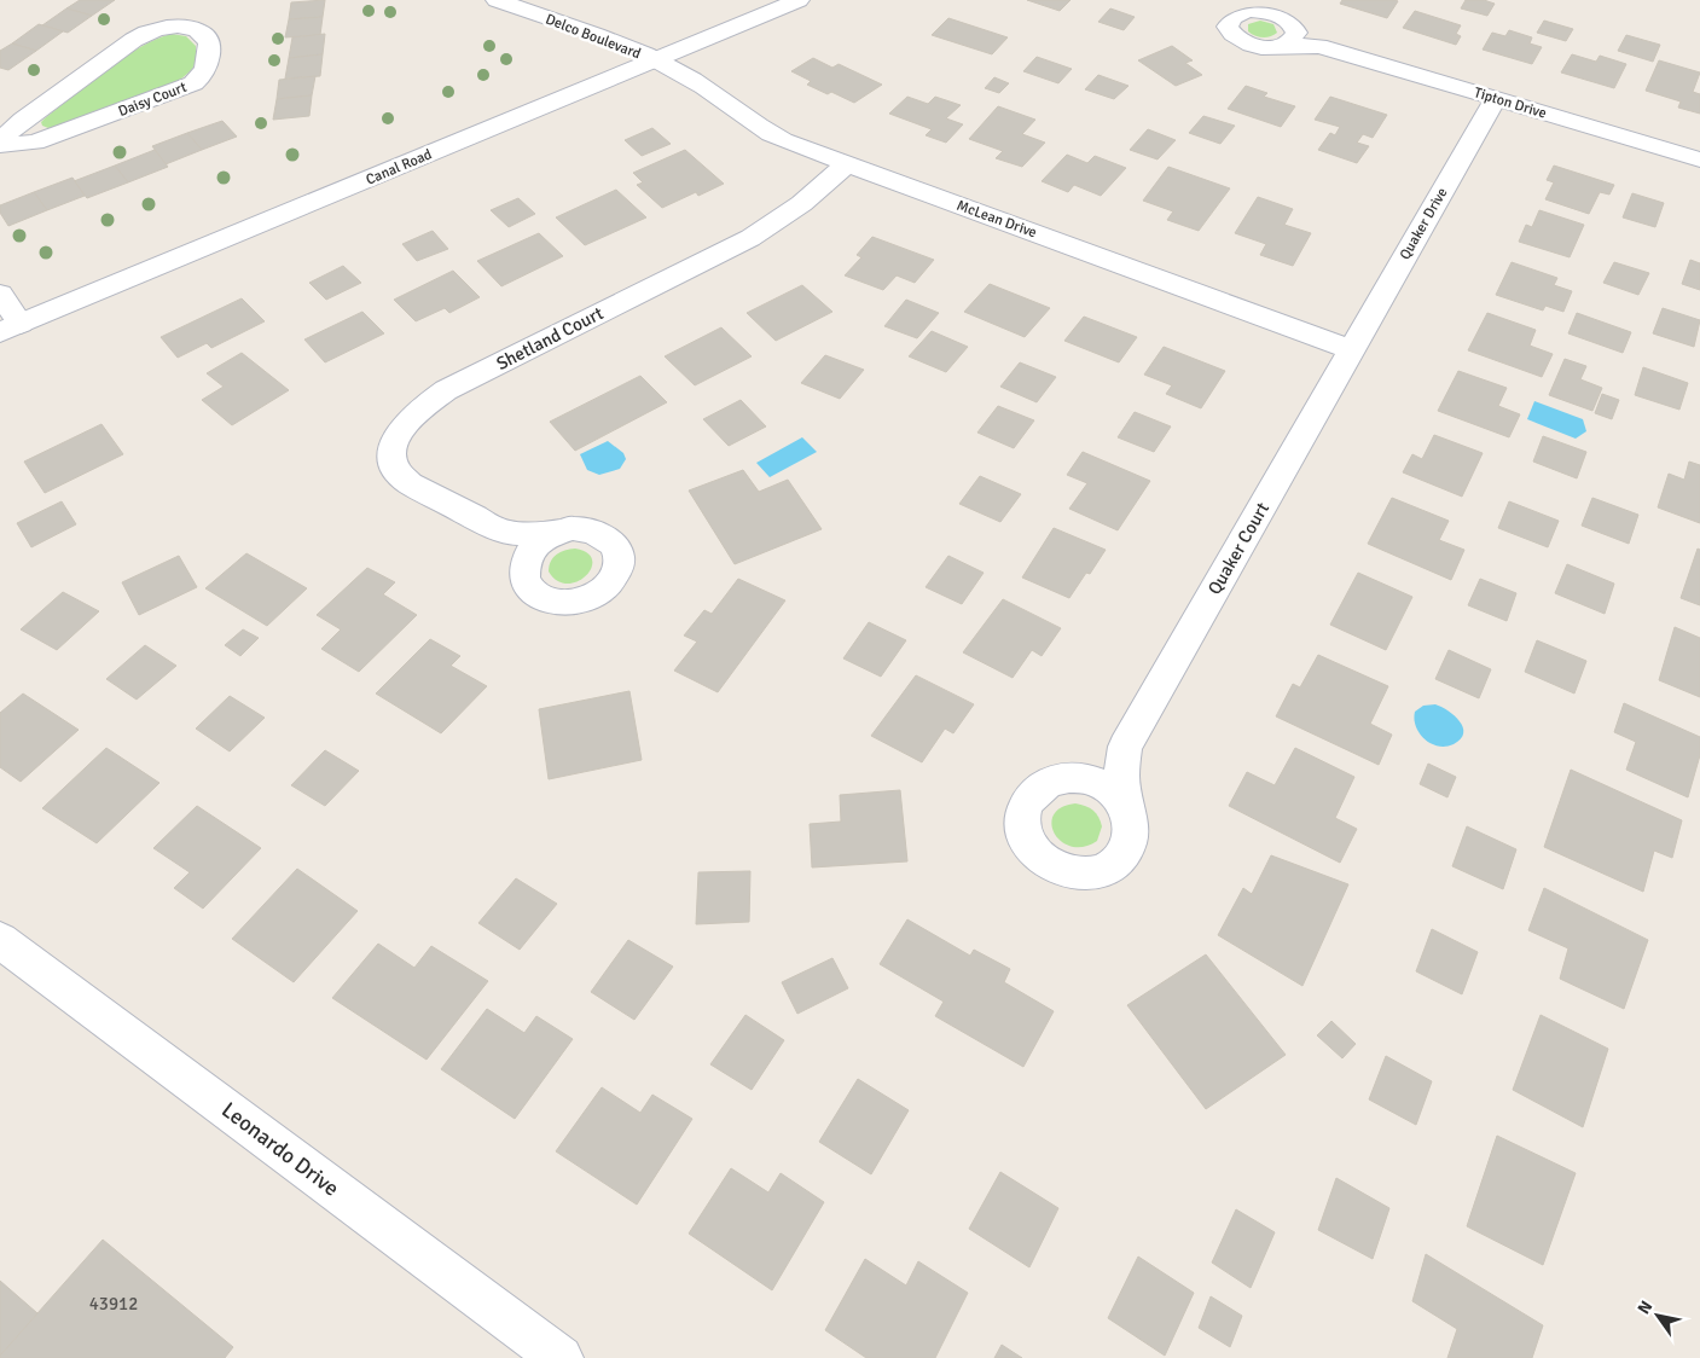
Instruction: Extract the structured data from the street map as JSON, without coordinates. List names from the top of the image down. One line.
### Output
{"streets":{"street":["Delco Boulevard","Daisy Court","Tipton Drive","Canal Road","McLean Drive","Quaker Drive","Shetland Court","Quaker Court","Leonardo Drive"]},"crossings":[["Delco Boulevard","Canal Road"],["Delco Boulevard","McLean Drive"],["Tipton Drive","Quaker Drive"],["Canal Road","McLean Drive"],["McLean Drive","Quaker Drive"],["McLean Drive","Shetland Court"],["McLean Drive","Quaker Court"],["Quaker Drive","Quaker Court"]],"house_numbers":["43912"],"north":"top left"}
